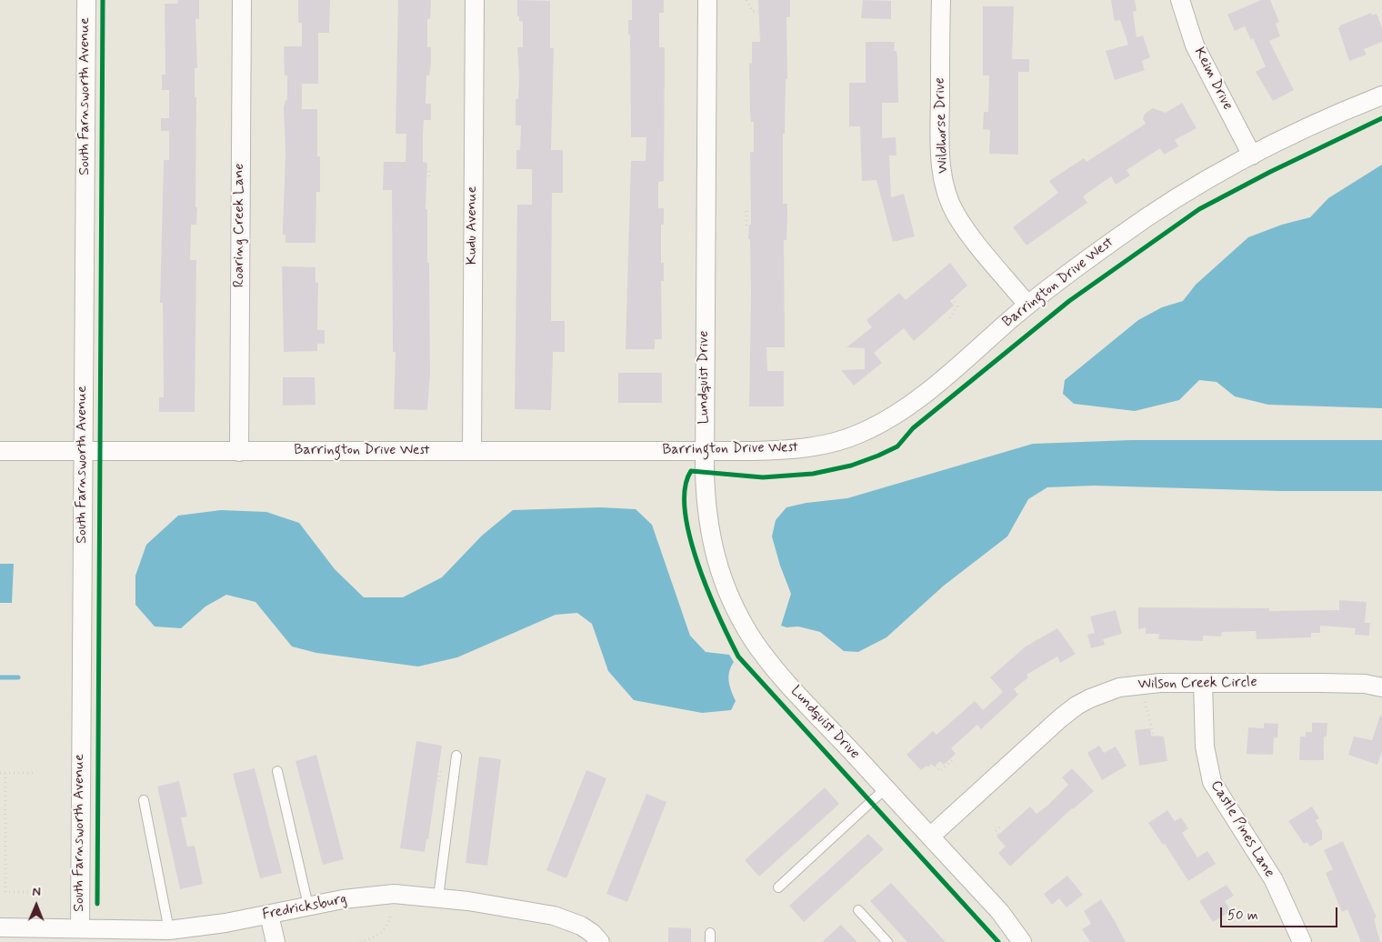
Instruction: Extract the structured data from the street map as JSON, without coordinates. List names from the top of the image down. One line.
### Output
{"streets":{"street":["Keim Drive","South Farnsworth Avenue","Wildhorse Drive","Roaring Creek Lane","Kudu Avenue","Barrington Drive West","Lundquist Drive","Wilson Creek Circle","Castle Pines Lane","Fredricksburg"]},"crossings":[["Keim Drive","Barrington Drive West"],["South Farnsworth Avenue","Barrington Drive West"],["South Farnsworth Avenue","Fredricksburg"],["Wildhorse Drive","Barrington Drive West"],["Roaring Creek Lane","Barrington Drive West"],["Kudu Avenue","Barrington Drive West"],["Barrington Drive West","Lundquist Drive"],["Lundquist Drive","Wilson Creek Circle"],["Wilson Creek Circle","Castle Pines Lane"]],"scale_bar":"50 m","north":"top"}
